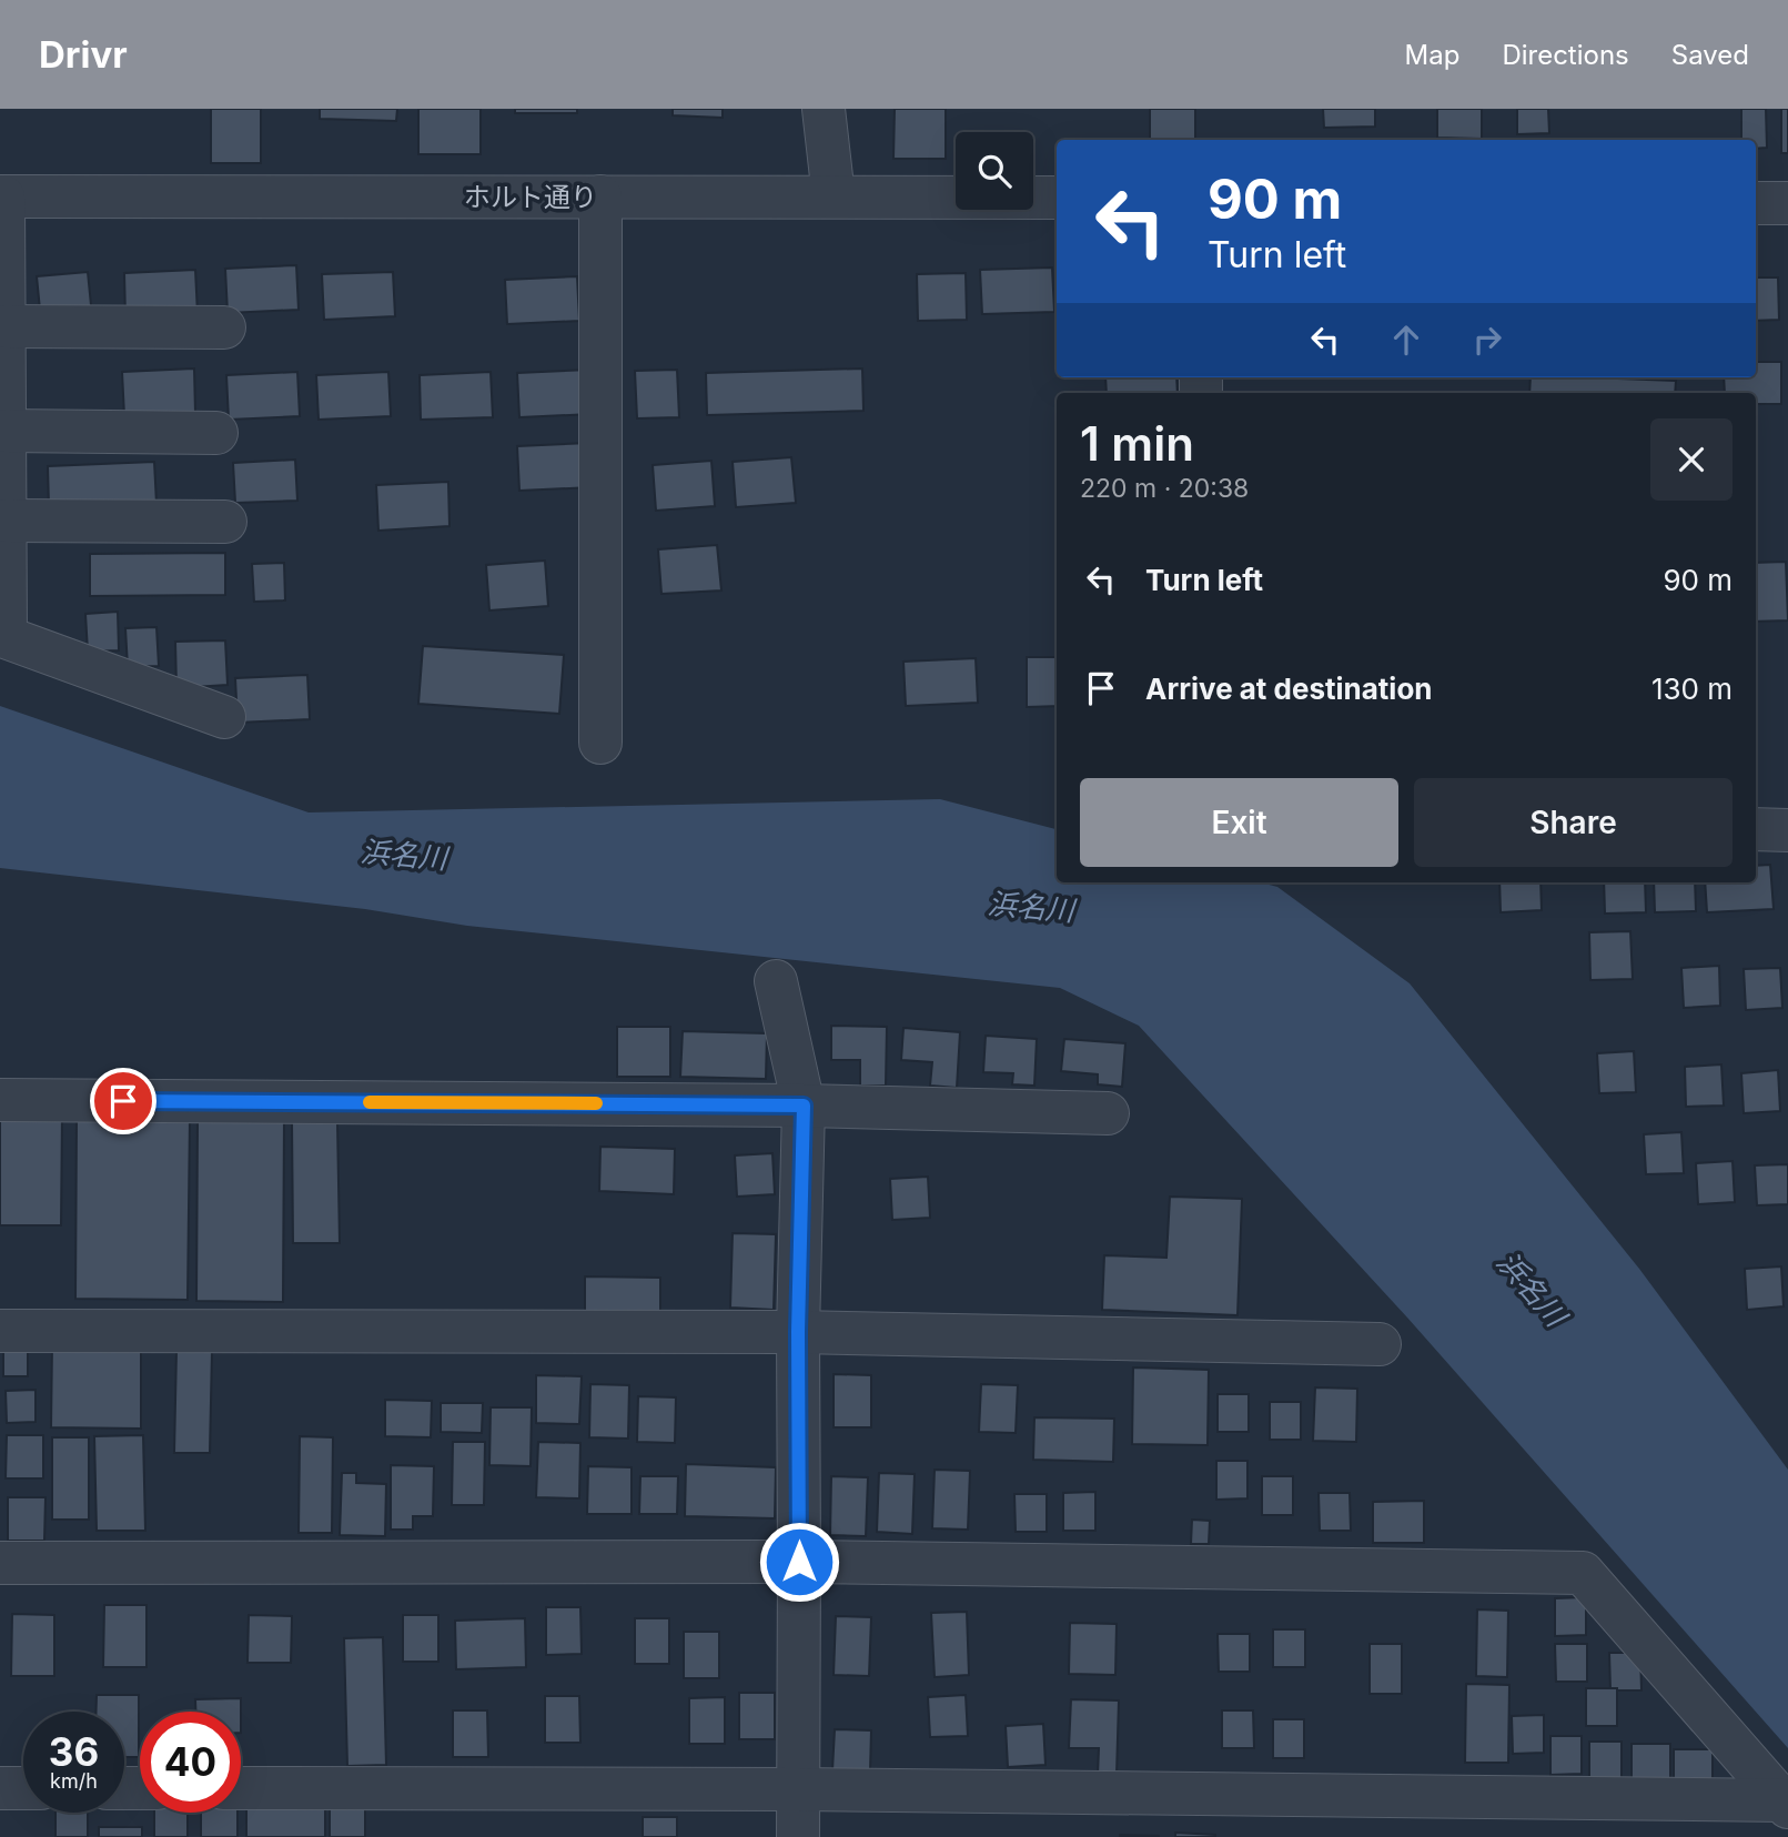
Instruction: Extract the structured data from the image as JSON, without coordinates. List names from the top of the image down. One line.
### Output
{"streets":{"street":["ホルト通り"]},"water":["浜名川"],"page":{"header":"Drivr","nav":["Map","Directions","Saved"],"turn":["90 m","Turn left"],"heading":["1 min","220 m · 20:38"],"list":[{"name":"Turn left","value":"90 m"},{"name":"Arrive at destination","value":"130 m"}],"buttons":["Exit","Share"],"speed":"36 km/h","limit":"40"}}
